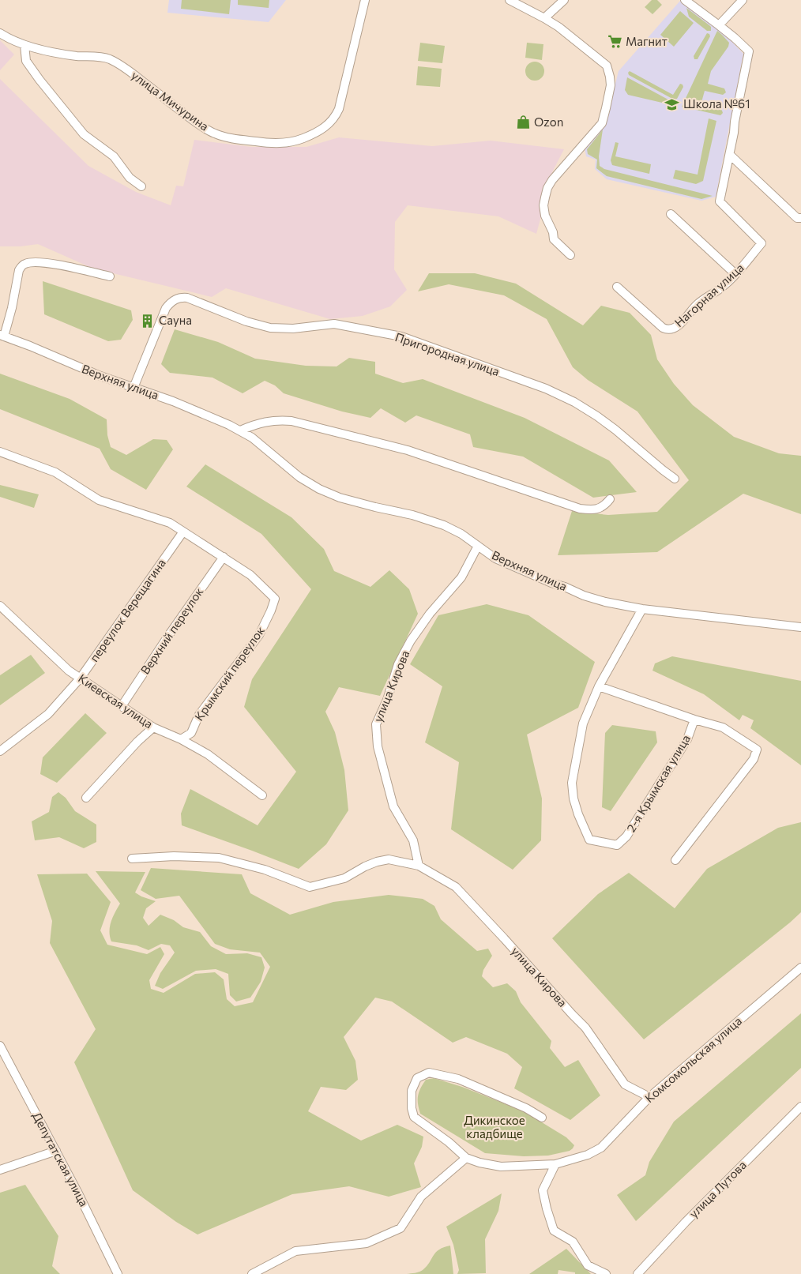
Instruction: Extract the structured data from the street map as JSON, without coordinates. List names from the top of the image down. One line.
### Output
{"streets":{"street":["улица Мичурина","Нагорная улица","Пригородная улица","Верхняя улица","переулок Верещагина","Верхний переулок","Крымский переулок","улица Кирова","Киевская улица","2-я Крымская улица","Комсомольская улица","Депутатская улица","улица Лутова"]},"crossings":[["Пригородная улица","Верхняя улица"],["Верхняя улица","улица Кирова"],["Верхняя улица","2-я Крымская улица"],["переулок Верещагина","Киевская улица"],["Верхний переулок","Крымский переулок"],["Верхний переулок","Киевская улица"],["Крымский переулок","Киевская улица"],["улица Кирова","Комсомольская улица"]],"parks":["Дикинское кладбище"],"places":{"supermarket":["Магнит"],"school or university":["Школа №61"],"shop":["Ozon"],"building":["Сауна"]}}
